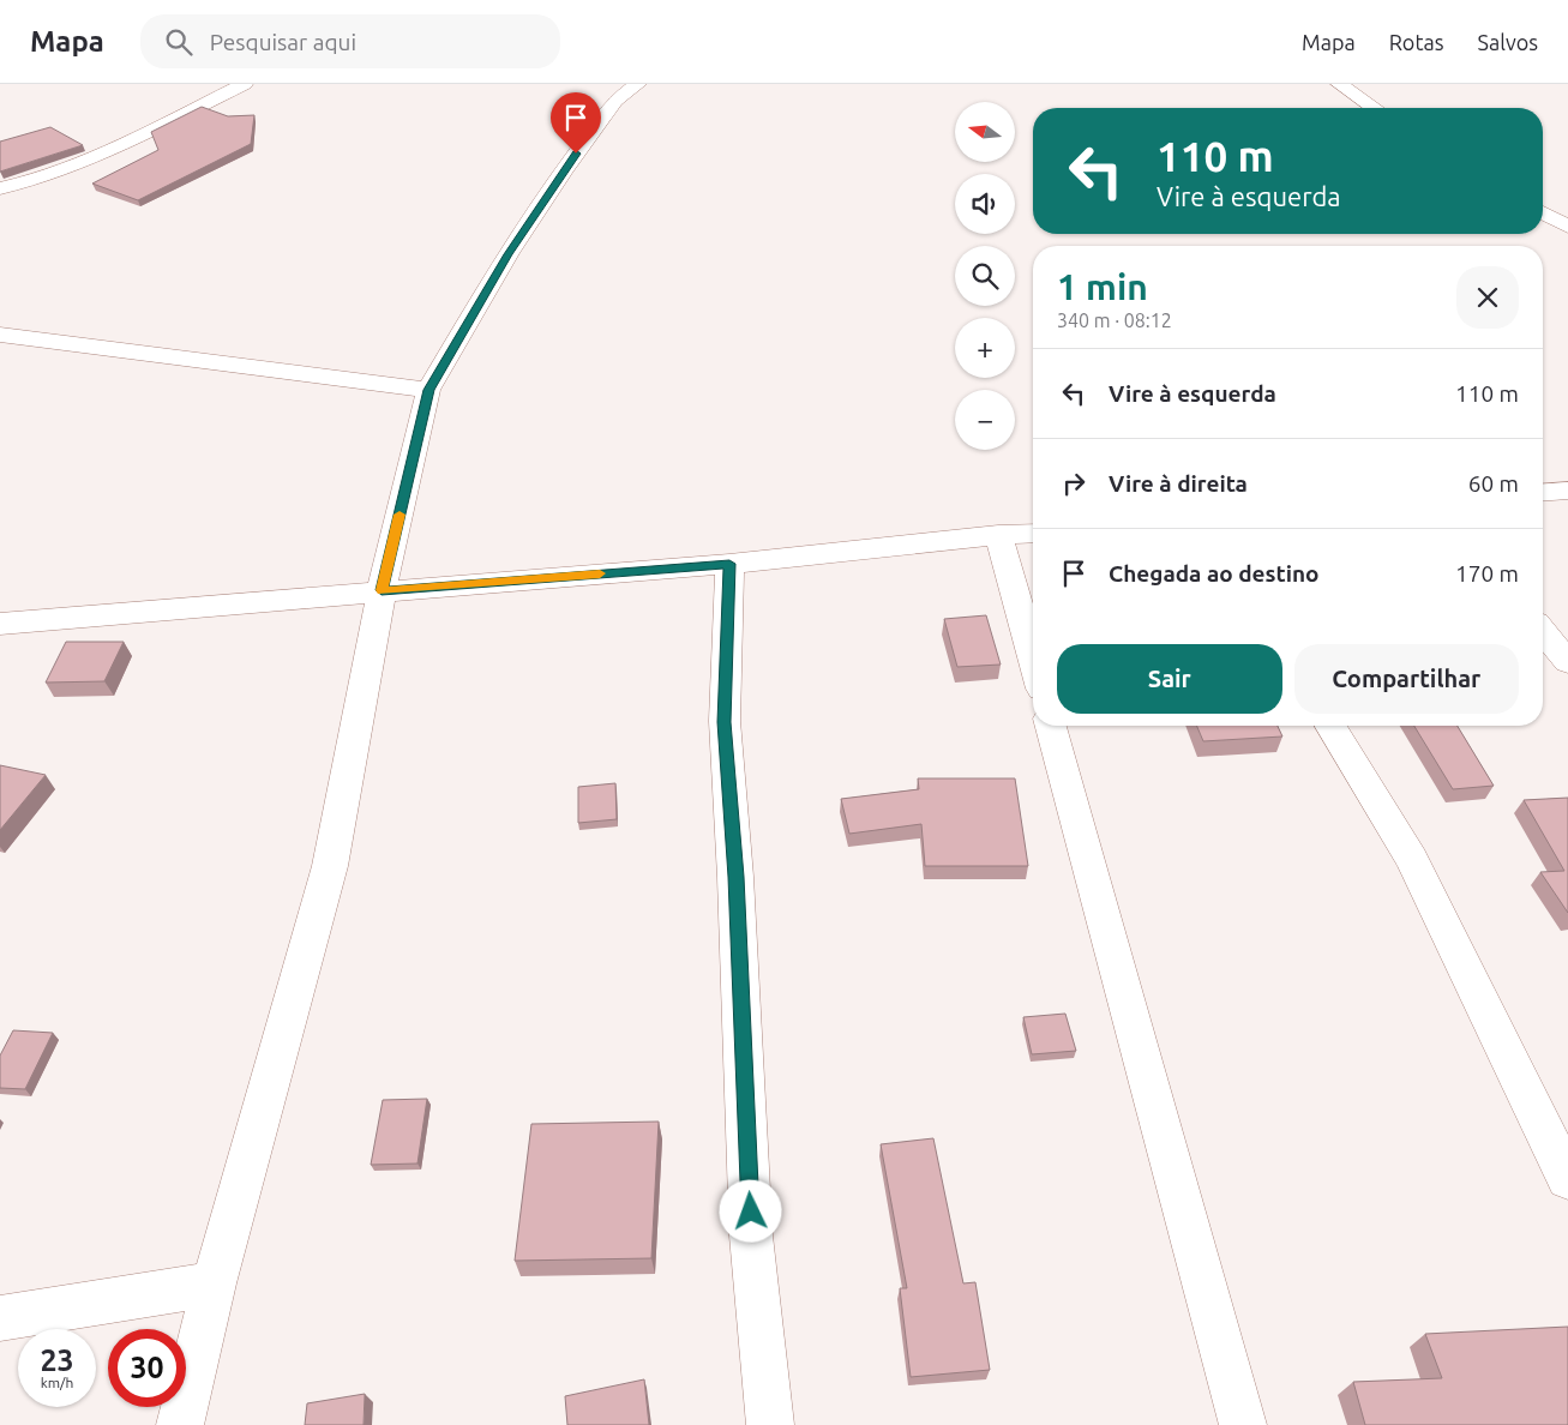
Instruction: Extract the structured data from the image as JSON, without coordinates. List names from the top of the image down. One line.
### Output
{"north":"left","page":{"header":"Mapa","search":"Pesquisar aqui","nav":["Mapa","Rotas","Salvos"],"map_buttons":["+","−"],"turn":["110 m","Vire à esquerda"],"heading":["1 min","340 m · 08:12"],"list":[{"name":"Vire à esquerda","value":"110 m"},{"name":"Vire à direita","value":"60 m"},{"name":"Chegada ao destino","value":"170 m"}],"buttons":["Sair","Compartilhar"],"speed":"23 km/h","limit":"30"}}
